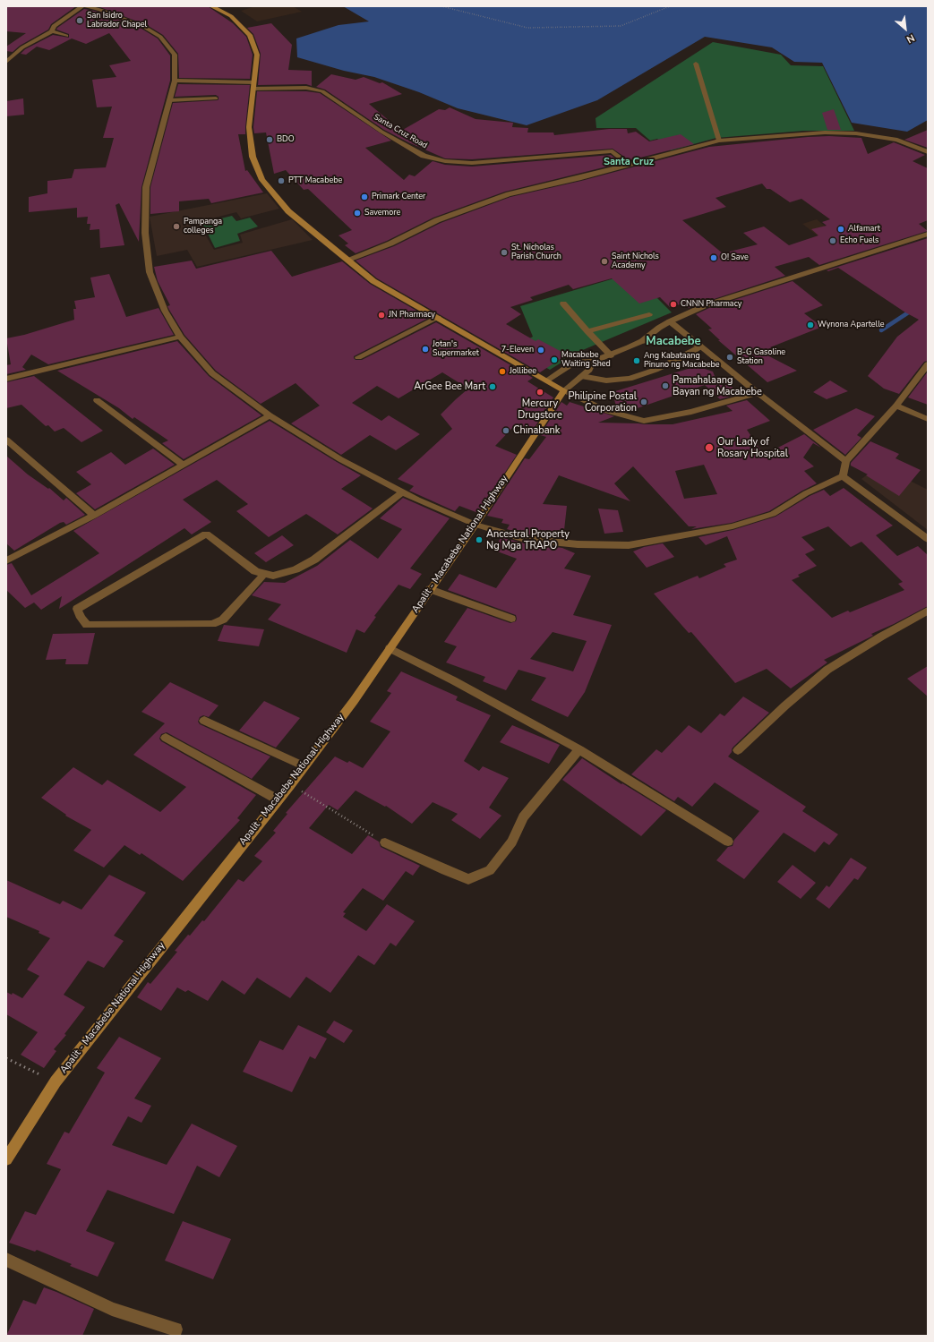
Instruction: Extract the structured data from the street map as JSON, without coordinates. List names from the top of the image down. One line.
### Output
{"streets":{"main road":["Apalit - Macabebe National Highway"],"street":["Santa Cruz Road"]},"districts":["Santa Cruz","Macabebe"],"places":["San Isidro Labrador Chapel","BDO","PTT Macabebe","Primark Center","Savemore","Pampanga colleges","Alfamart","Echo Fuels","St. Nicholas Parish Church","O! Save","Saint Nichols Academy","CNNN Pharmacy","JN Pharmacy","Wynona Apartelle","Jotan's Supermarket","7-Eleven","B-G Gasoline Station","Macabebe Waiting Shed","Ang Kabataang Pinuno ng Macabebe","Jollibee","Pamahalaang Bayan ng Macabebe","ArGee Bee Mart","Mercury Drugstore","Philipine Postal Corporation","Chinabank","Our Lady of Rosary Hospital","Ancestral Property Ng Mga TRAPO"],"north":"bottom right"}
